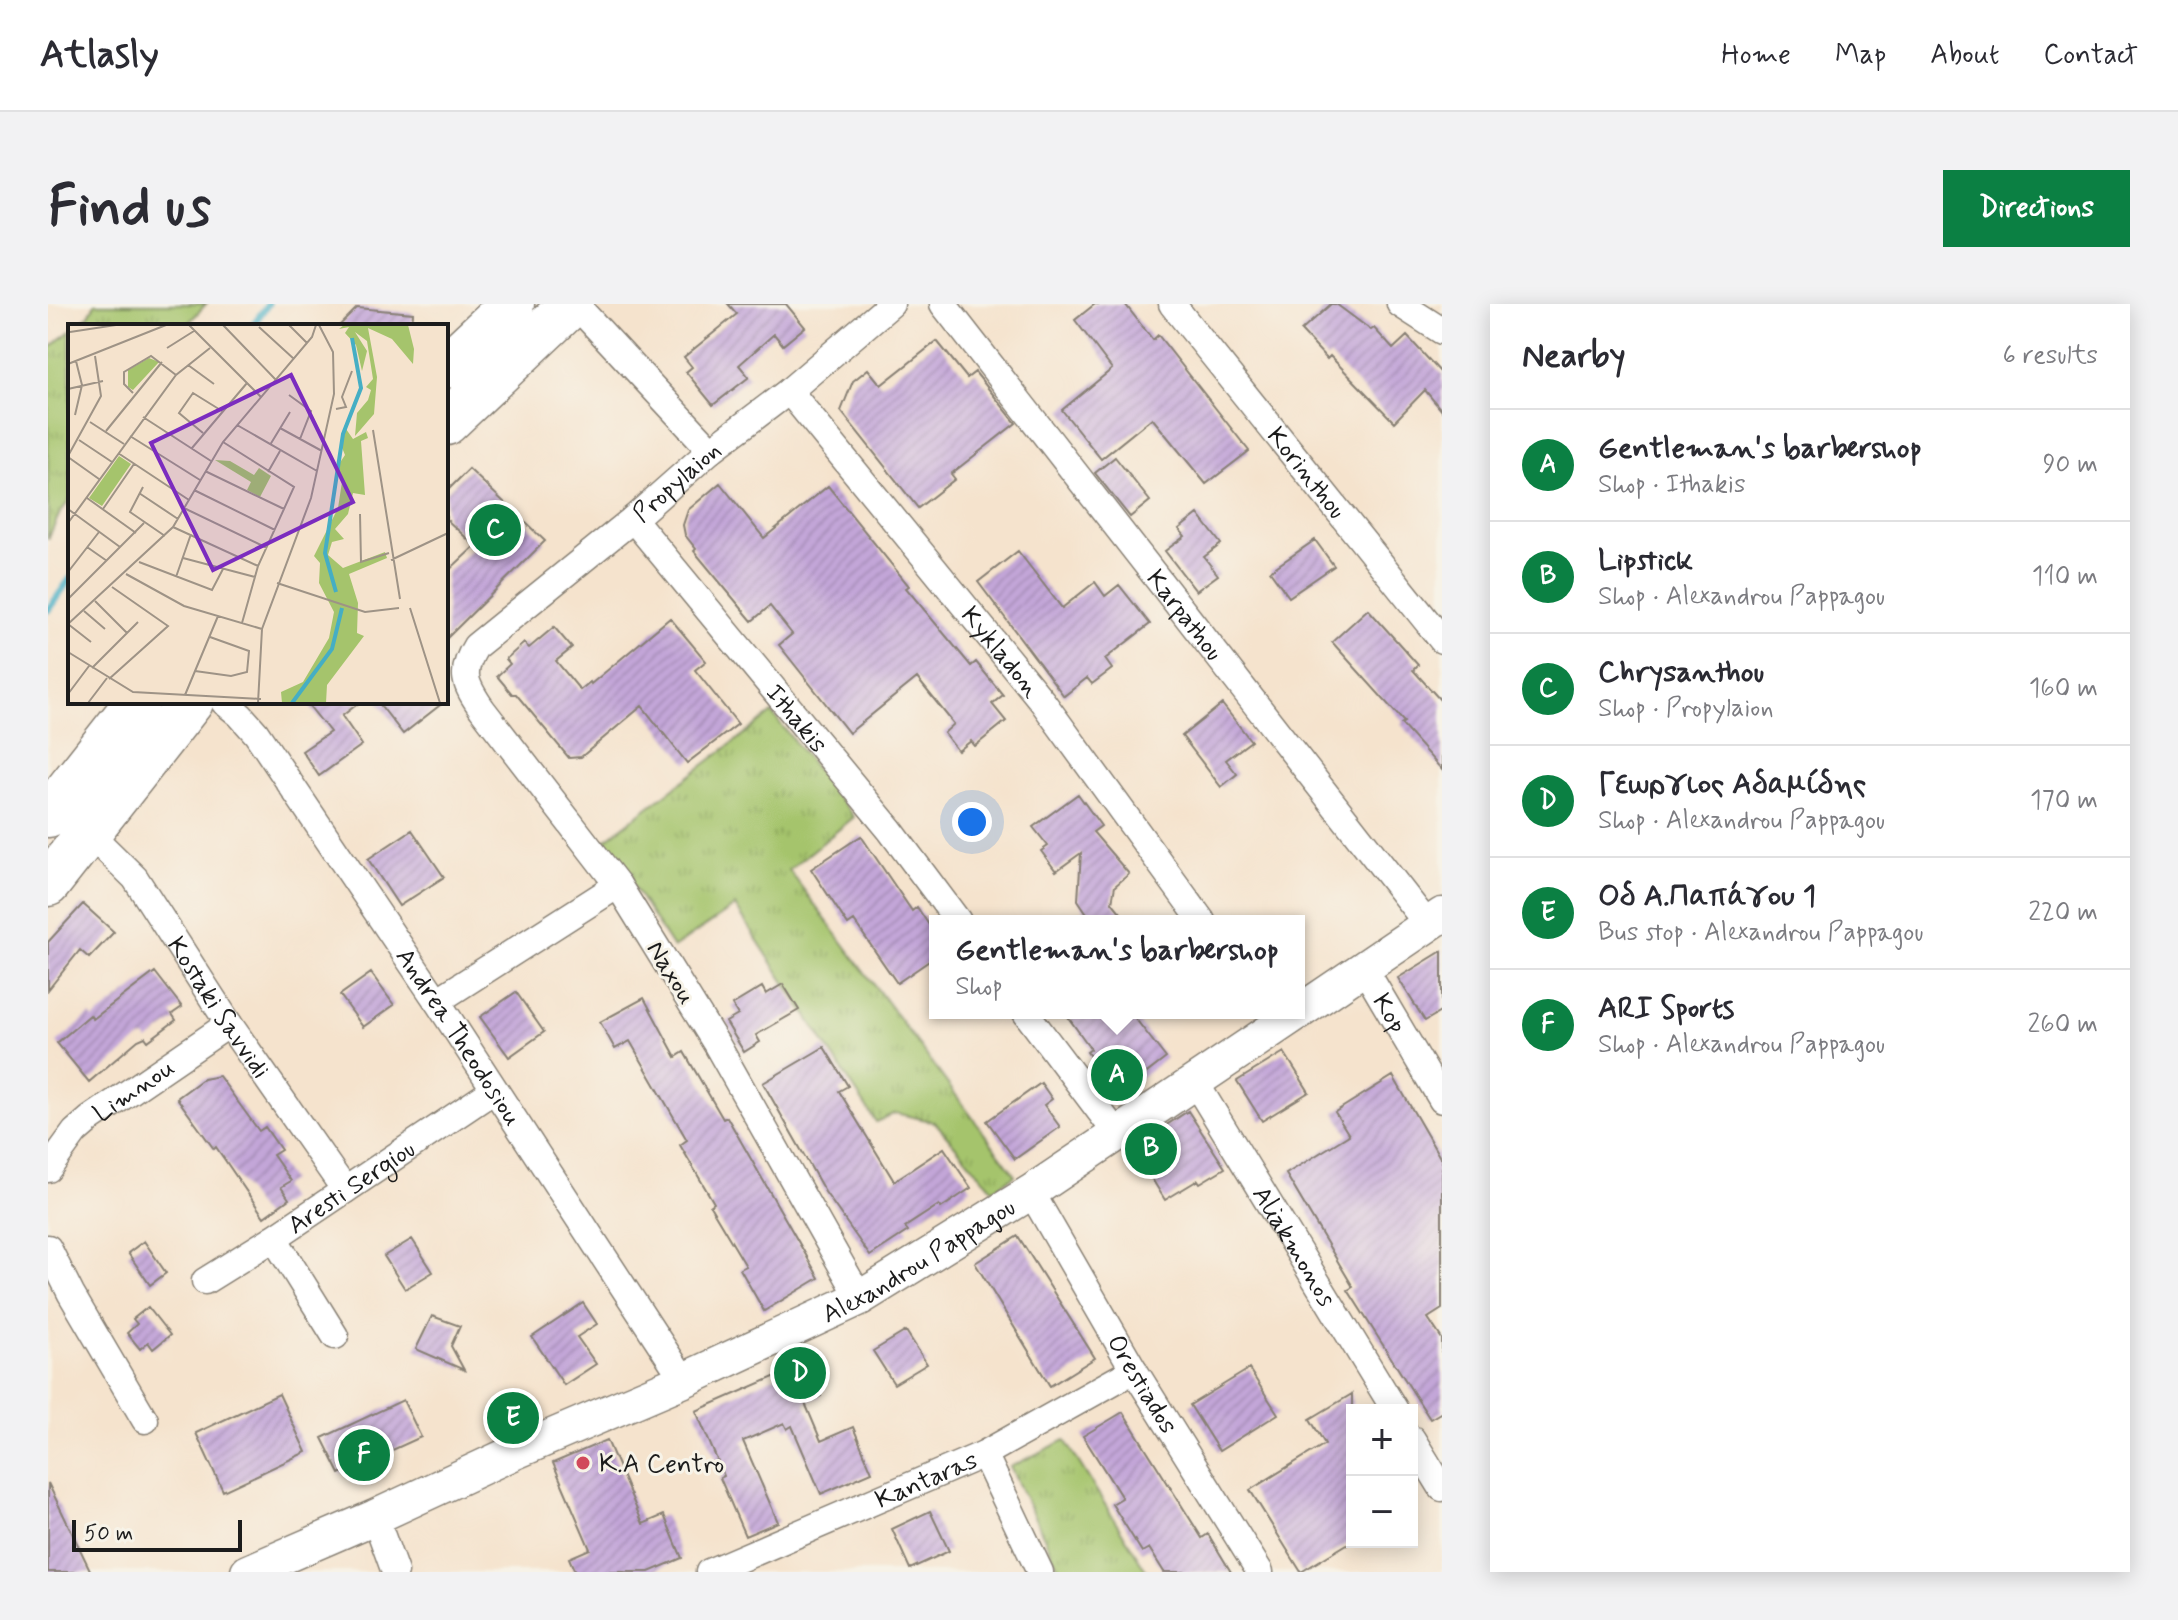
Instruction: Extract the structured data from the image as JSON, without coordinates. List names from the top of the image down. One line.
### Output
{"streets":{"street":["Korinthou","Propylaion","Karpathou","Kykladon","Ithakis","Naxou","Kostaki Savvidi","Kop","Andrea Theodosiou","Limnou","Aresti Sergiou","Aliakmonos","Alexandrou Pappagou","Orestiados","Kantaras"]},"crossings":[["Propylaion","Kykladon"],["Propylaion","Ithakis"],["Propylaion","Naxou"],["Karpathou","Alexandrou Pappagou"],["Naxou","Alexandrou Pappagou"],["Kostaki Savvidi","Limnou"],["Kostaki Savvidi","Aresti Sergiou"],["Kop","Alexandrou Pappagou"],["Andrea Theodosiou","Aresti Sergiou"],["Andrea Theodosiou","Alexandrou Pappagou"],["Aliakmonos","Alexandrou Pappagou"],["Alexandrou Pappagou","Orestiados"],["Orestiados","Kantaras"]],"places":["K.A Centro"],"scale_bar":"50 m","page":{"header":"Atlasly","nav":["Home","Map","About","Contact"],"buttons":"Directions","title":"Find us","heading":["Nearby","6 results"],"list":[{"mark":"A","name":"Gentleman's barbershop","note":"Shop · Ithakis","value":"90 m"},{"mark":"B","name":"Lipstick","note":"Shop · Alexandrou Pappagou","value":"110 m"},{"mark":"C","name":"Chrysanthou","note":"Shop · Propylaion","value":"160 m"},{"mark":"D","name":"Γεωργιος Αδαμίδης","note":"Shop · Alexandrou Pappagou","value":"170 m"},{"mark":"E","name":"Οδ Α.Παπάγου 1","note":"Bus stop · Alexandrou Pappagou","value":"220 m"},{"mark":"F","name":"ARI Sports","note":"Shop · Alexandrou Pappagou","value":"260 m"}],"pins":["C","A","B","D","E","F"],"popup":["Gentleman's barbershop","Shop"],"map_buttons":["+","−"],"scale":"50 m"}}
